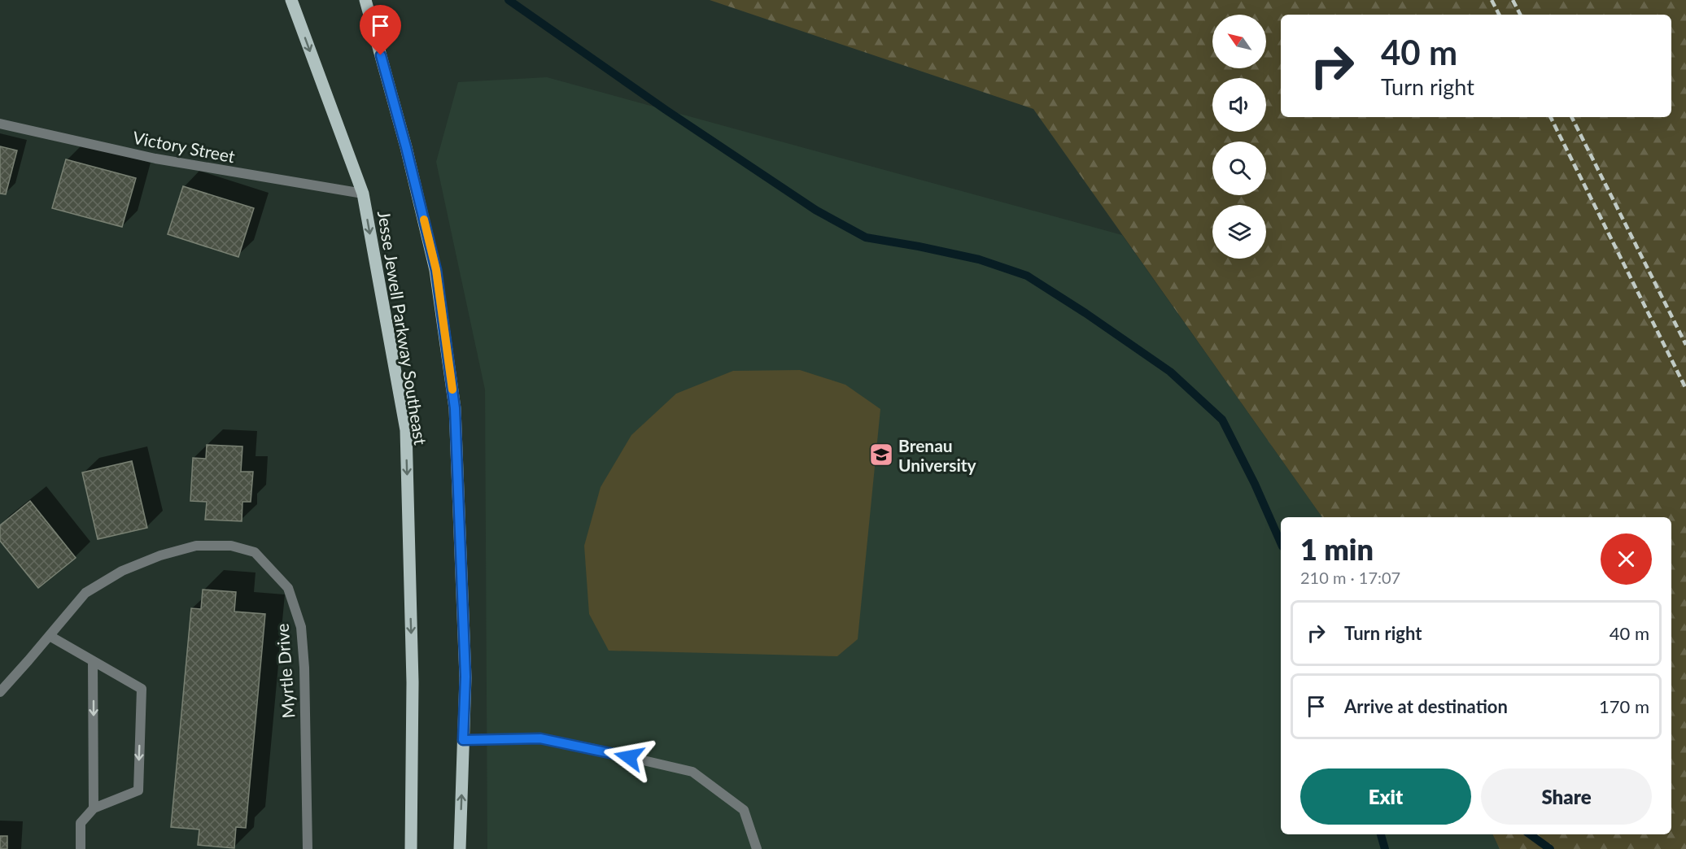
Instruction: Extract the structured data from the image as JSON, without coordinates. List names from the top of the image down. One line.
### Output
{"streets":{"main road":["Jesse Jewell Parkway Southeast"],"street":["Victory Street","Myrtle Drive"]},"crossings":[["Victory Street","Jesse Jewell Parkway Southeast"]],"places":{"school or university":["Brenau University"]},"north":"top left","page":{"turn":["40 m","Turn right"],"heading":["1 min","210 m · 17:07"],"list":[{"name":"Turn right","value":"40 m"},{"name":"Arrive at destination","value":"170 m"}],"buttons":["Exit","Share"]}}
